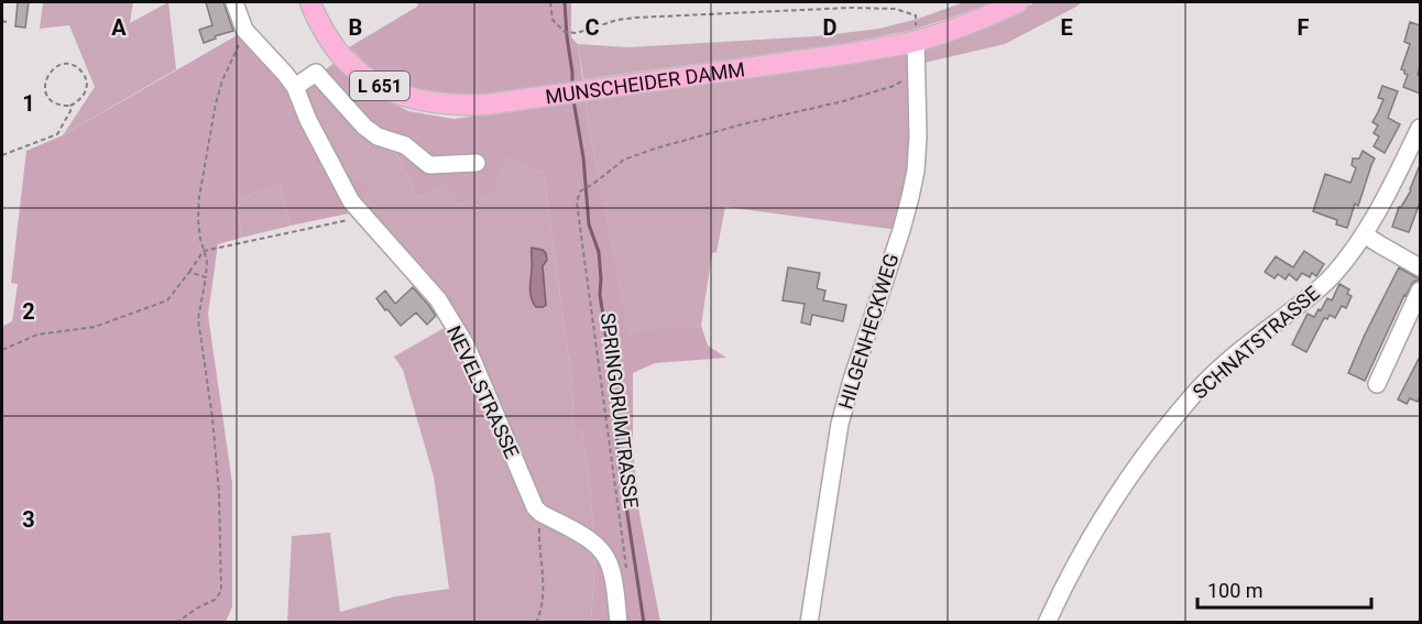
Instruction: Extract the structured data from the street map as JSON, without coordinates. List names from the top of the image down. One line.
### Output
{"streets":{"main road":["MUNSCHEIDER DAMM","L 651"],"street":["HILGENHECKWEG","SCHNATSTRASSE","NEVELSTRASSE"],"path":["SPRINGORUMTRASSE"]},"crossings":[["MUNSCHEIDER DAMM","HILGENHECKWEG"],["HILGENHECKWEG","SPRINGORUMTRASSE"]],"scale_bar":"100 m","grid":{"columns":["A","B","C","D","E","F"],"rows":["1","2","3"]}}
